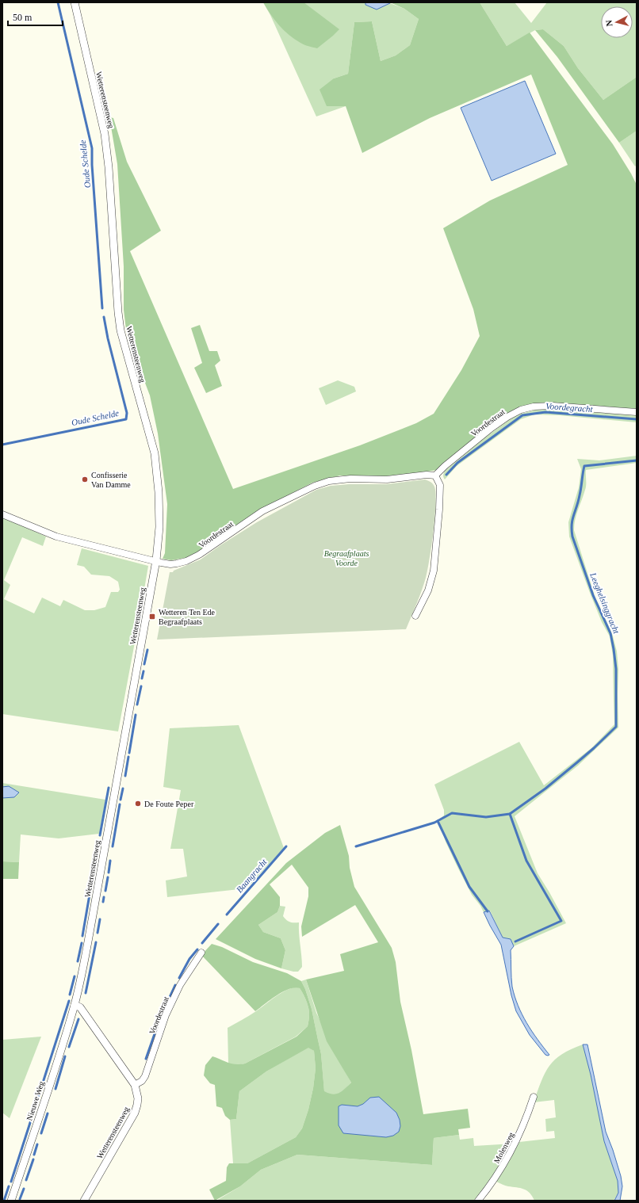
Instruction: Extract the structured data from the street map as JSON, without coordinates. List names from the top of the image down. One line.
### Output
{"streets":{"street":["Wetterensteenweg","Voordestraat","Nieuwe Weg","Molenweg"]},"crossings":[["Wetterensteenweg","Voordestraat"],["Wetterensteenweg","Nieuwe Weg"]],"water":["Oude Schelde","Voordegracht","Leeghelsinggracht","Baangracht"],"parks":["Begraafplaats Voorde"],"places":{"other":["Confisserie Van Damme","De Foute Peper"],"transit":["Wetteren Ten Ede Begraafplaats"]},"scale_bar":"50 m","north":"left"}
